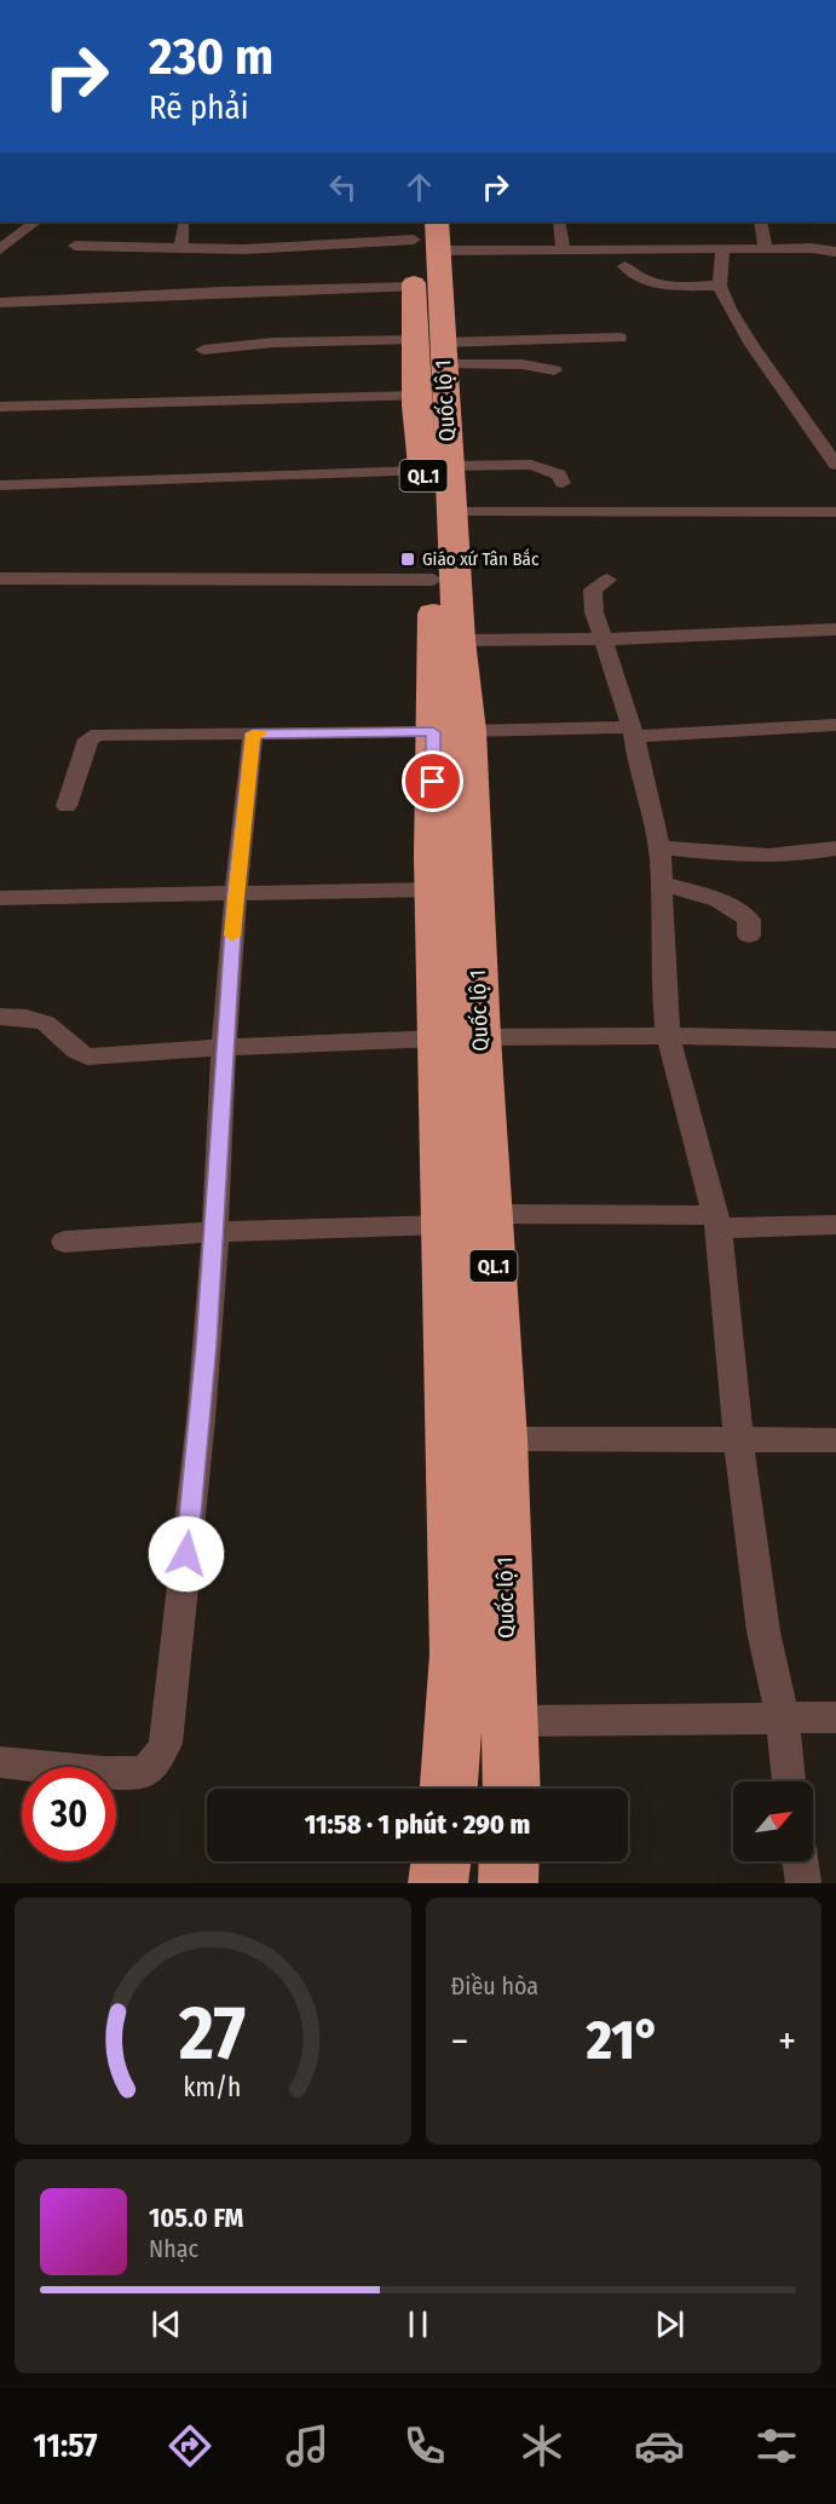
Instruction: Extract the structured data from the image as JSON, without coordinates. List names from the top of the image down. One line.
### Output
{"streets":{"highway":["Quốc lộ 1","QL.1"]},"places":{"transit":["Giáo xứ Tân Bắc"]},"north":"top right","page":{"turn":["230 m","Rẽ phải"],"limit":"30","trip":"11:58 · 1 phút · 290 m","tile":"Điều hòa","heat":["−","21°","+"],"song":["105.0 FM","Nhạc"],"tabs":"11:57","gauge":["27","km/h"]}}
